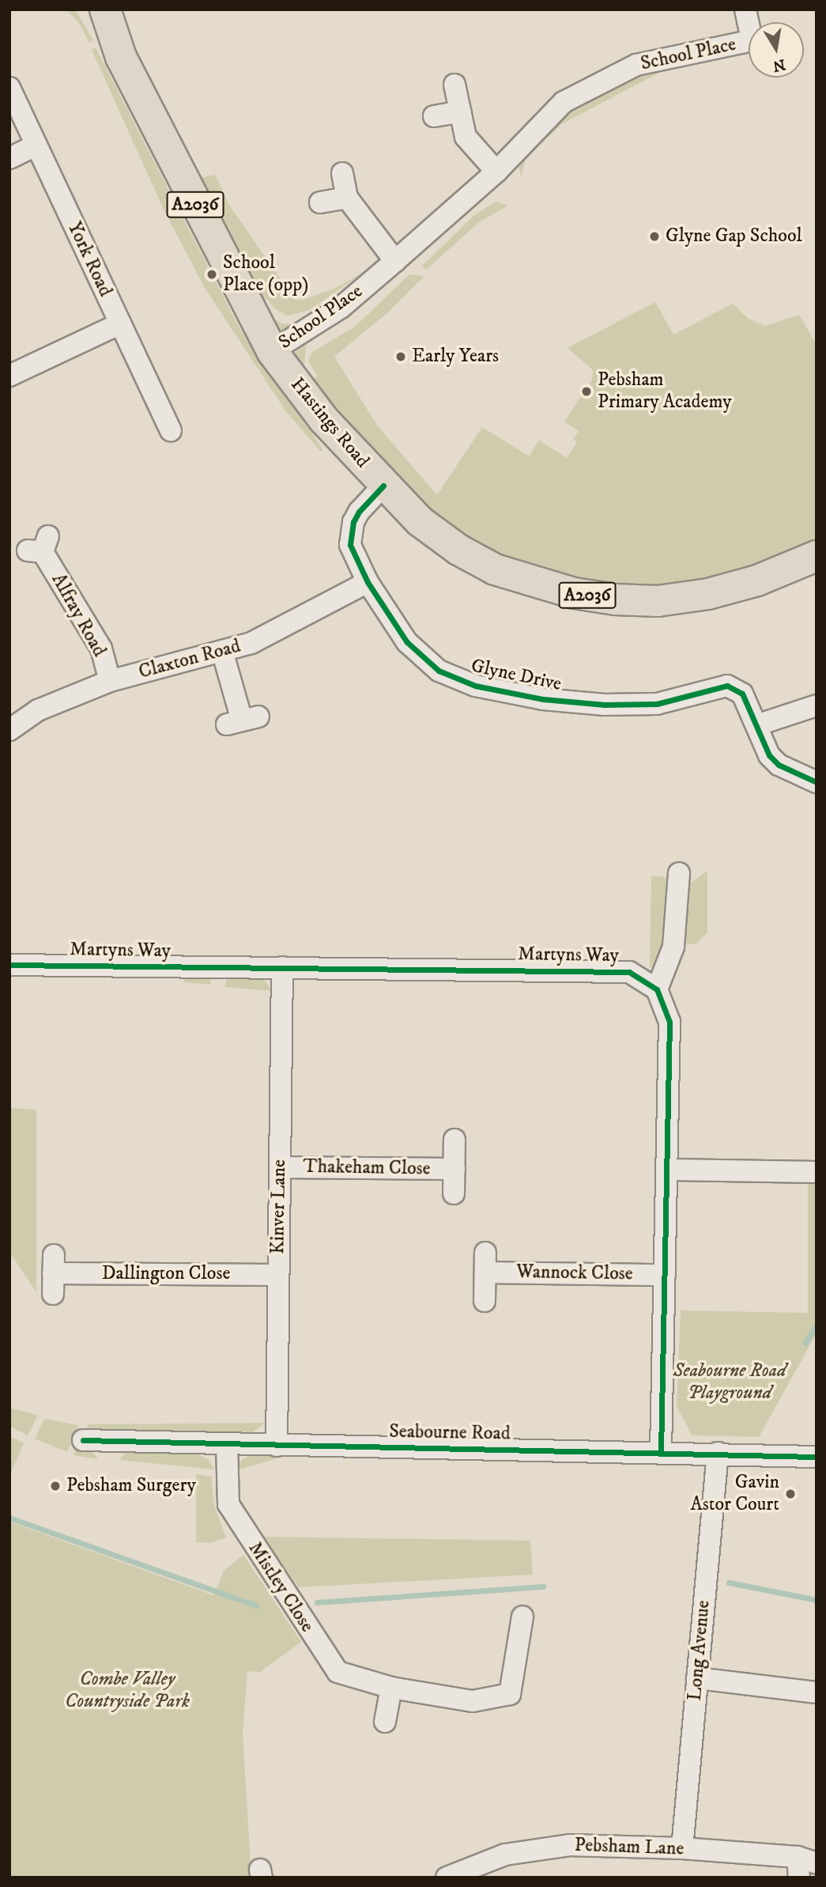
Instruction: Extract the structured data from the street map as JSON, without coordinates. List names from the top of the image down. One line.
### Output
{"streets":{"main road":["A2036","Hastings Road"],"street":["School Place","York Road","Alfray Road","Claxton Road","Glyne Drive","Martyns Way","Thakeham Close","Kinver Lane","Wannock Close","Dallington Close","Seabourne Road","Mistley Close","Long Avenue","Pebsham Lane"]},"crossings":[["School Place","Hastings Road"],["Hastings Road","Glyne Drive"],["Alfray Road","Claxton Road"],["Claxton Road","Glyne Drive"],["Martyns Way","Kinver Lane"],["Thakeham Close","Kinver Lane"],["Kinver Lane","Dallington Close"],["Kinver Lane","Seabourne Road"],["Seabourne Road","Mistley Close"],["Seabourne Road","Long Avenue"],["Long Avenue","Pebsham Lane"]],"parks":["Seabourne Road Playground","Combe Valley Countryside Park"],"places":["Glyne Gap School","School Place (opp)","Early Years","Pebsham Primary Academy","Pebsham Surgery","Gavin Astor Court"],"north":"bottom"}
